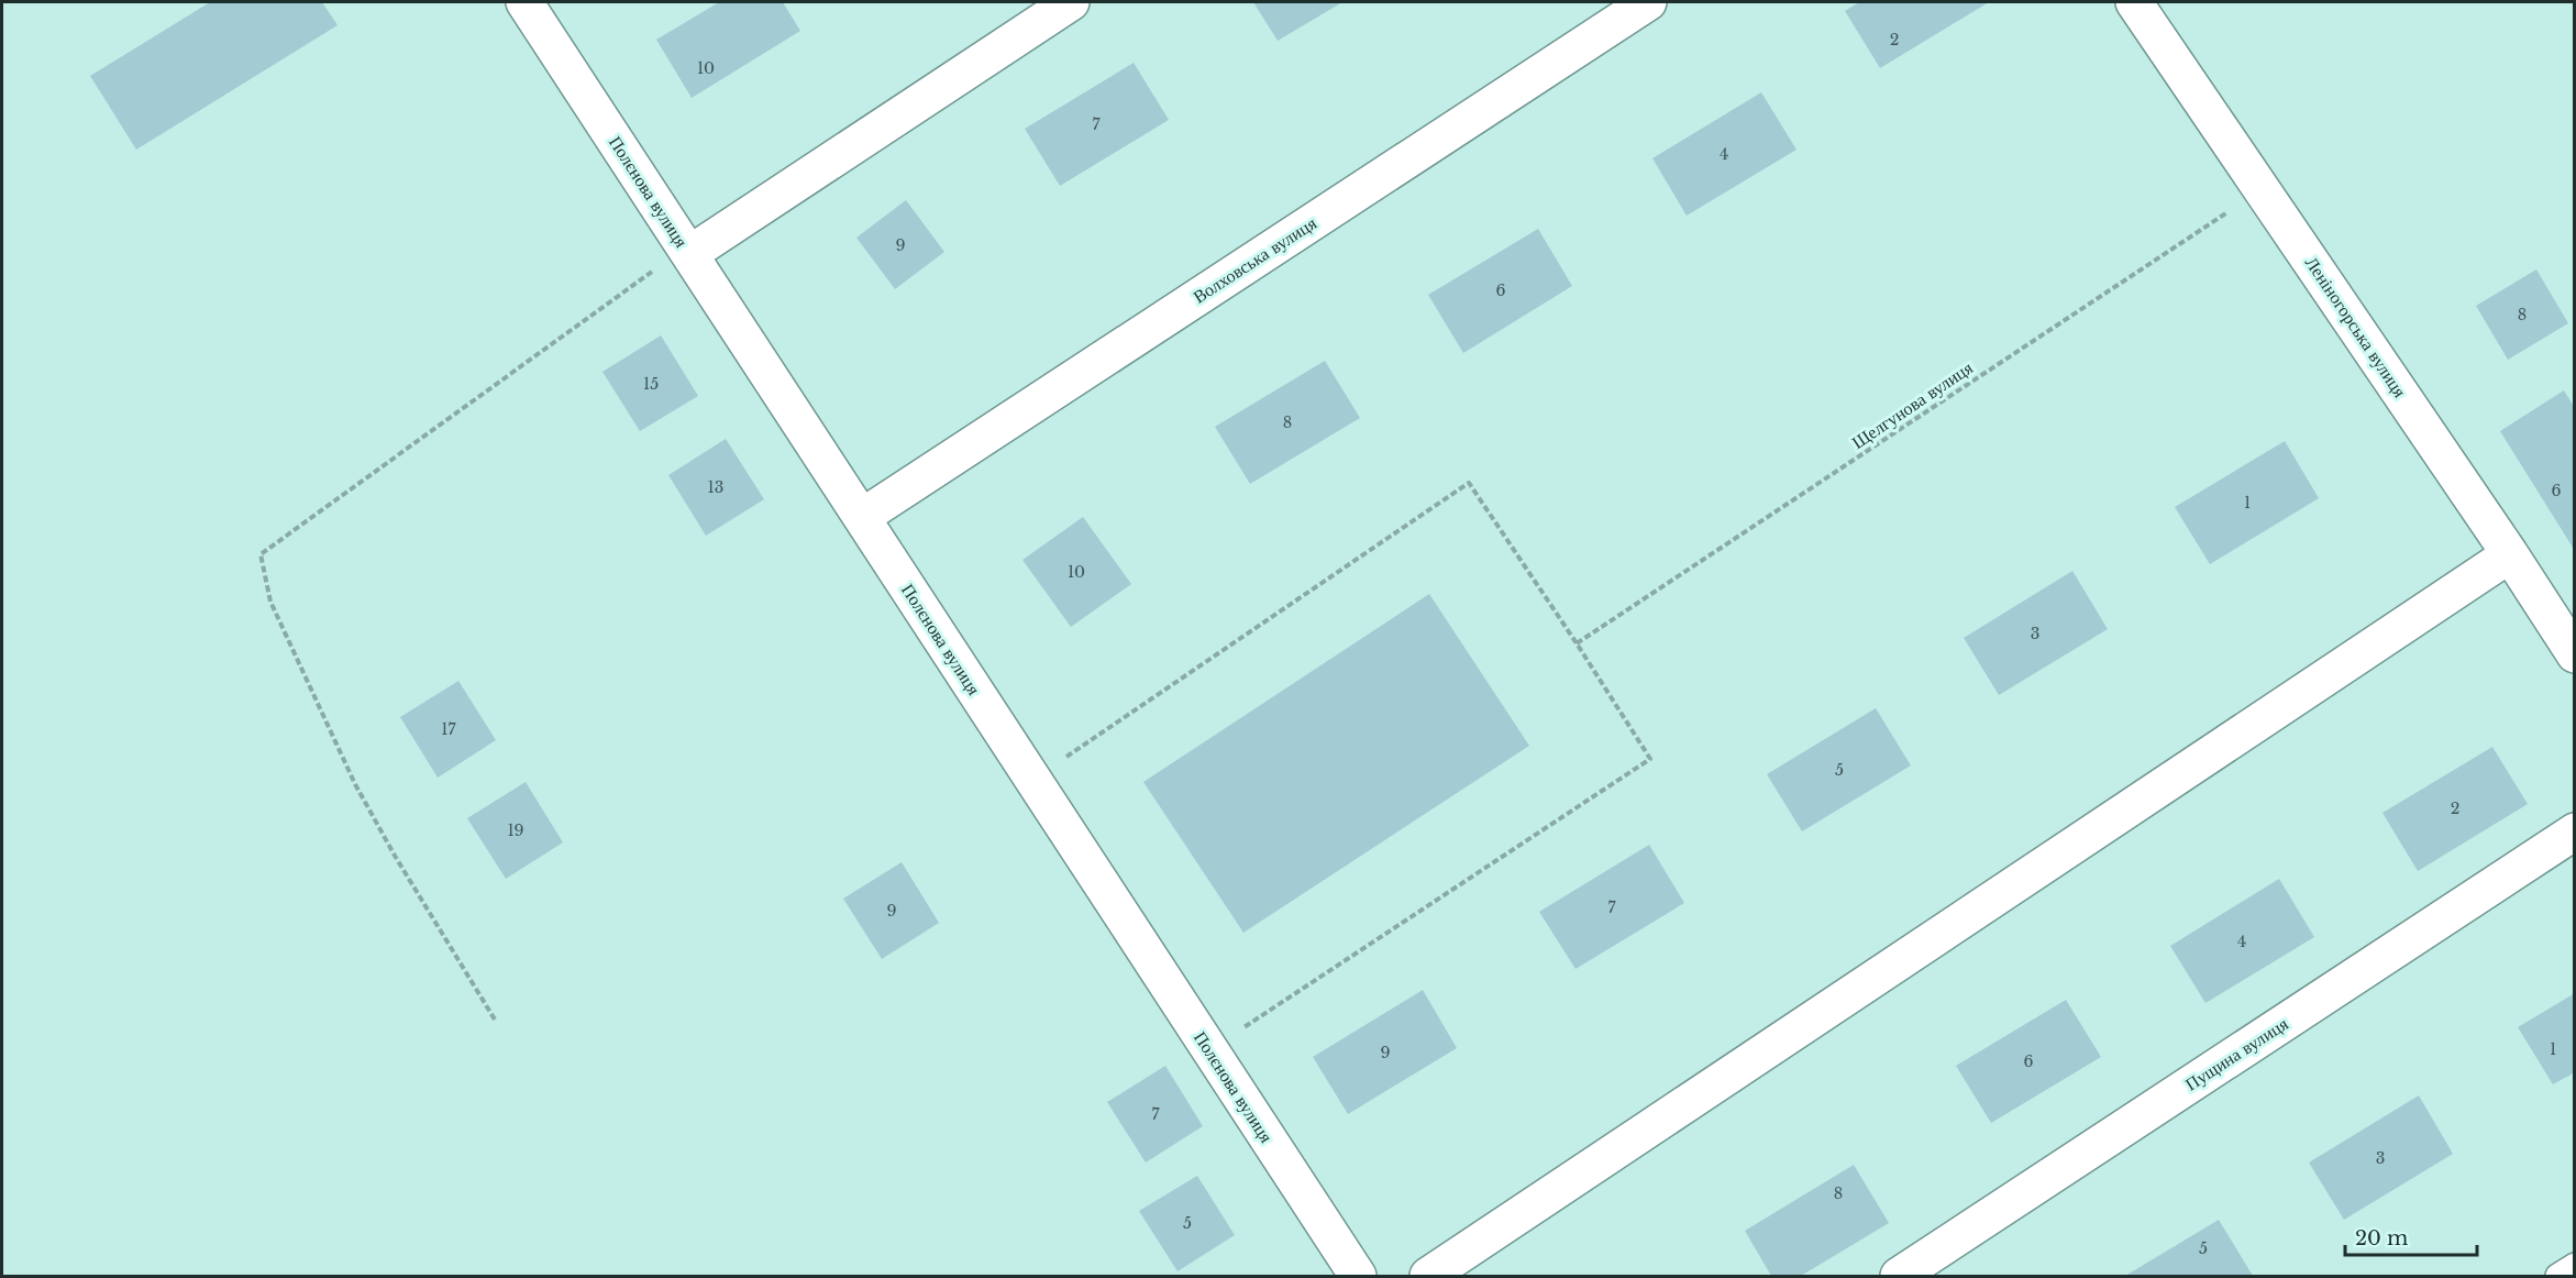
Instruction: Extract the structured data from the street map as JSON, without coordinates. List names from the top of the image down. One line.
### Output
{"streets":{"street":["Полєнова вулиця","Волховська вулиця","Леніногорська вулиця","Пущина вулиця"],"path":["Щелгунова вулиця"]},"crossings":[["Полєнова вулиця","Волховська вулиця"],["Леніногорська вулиця","Щелгунова вулиця"]],"house_numbers":["2","10","7","4","9","6","8","15","8","13","6","1","10","3","17","5","2","19","7","9","4","1","9","6","7","3","8","5","5"],"scale_bar":"20 m"}
